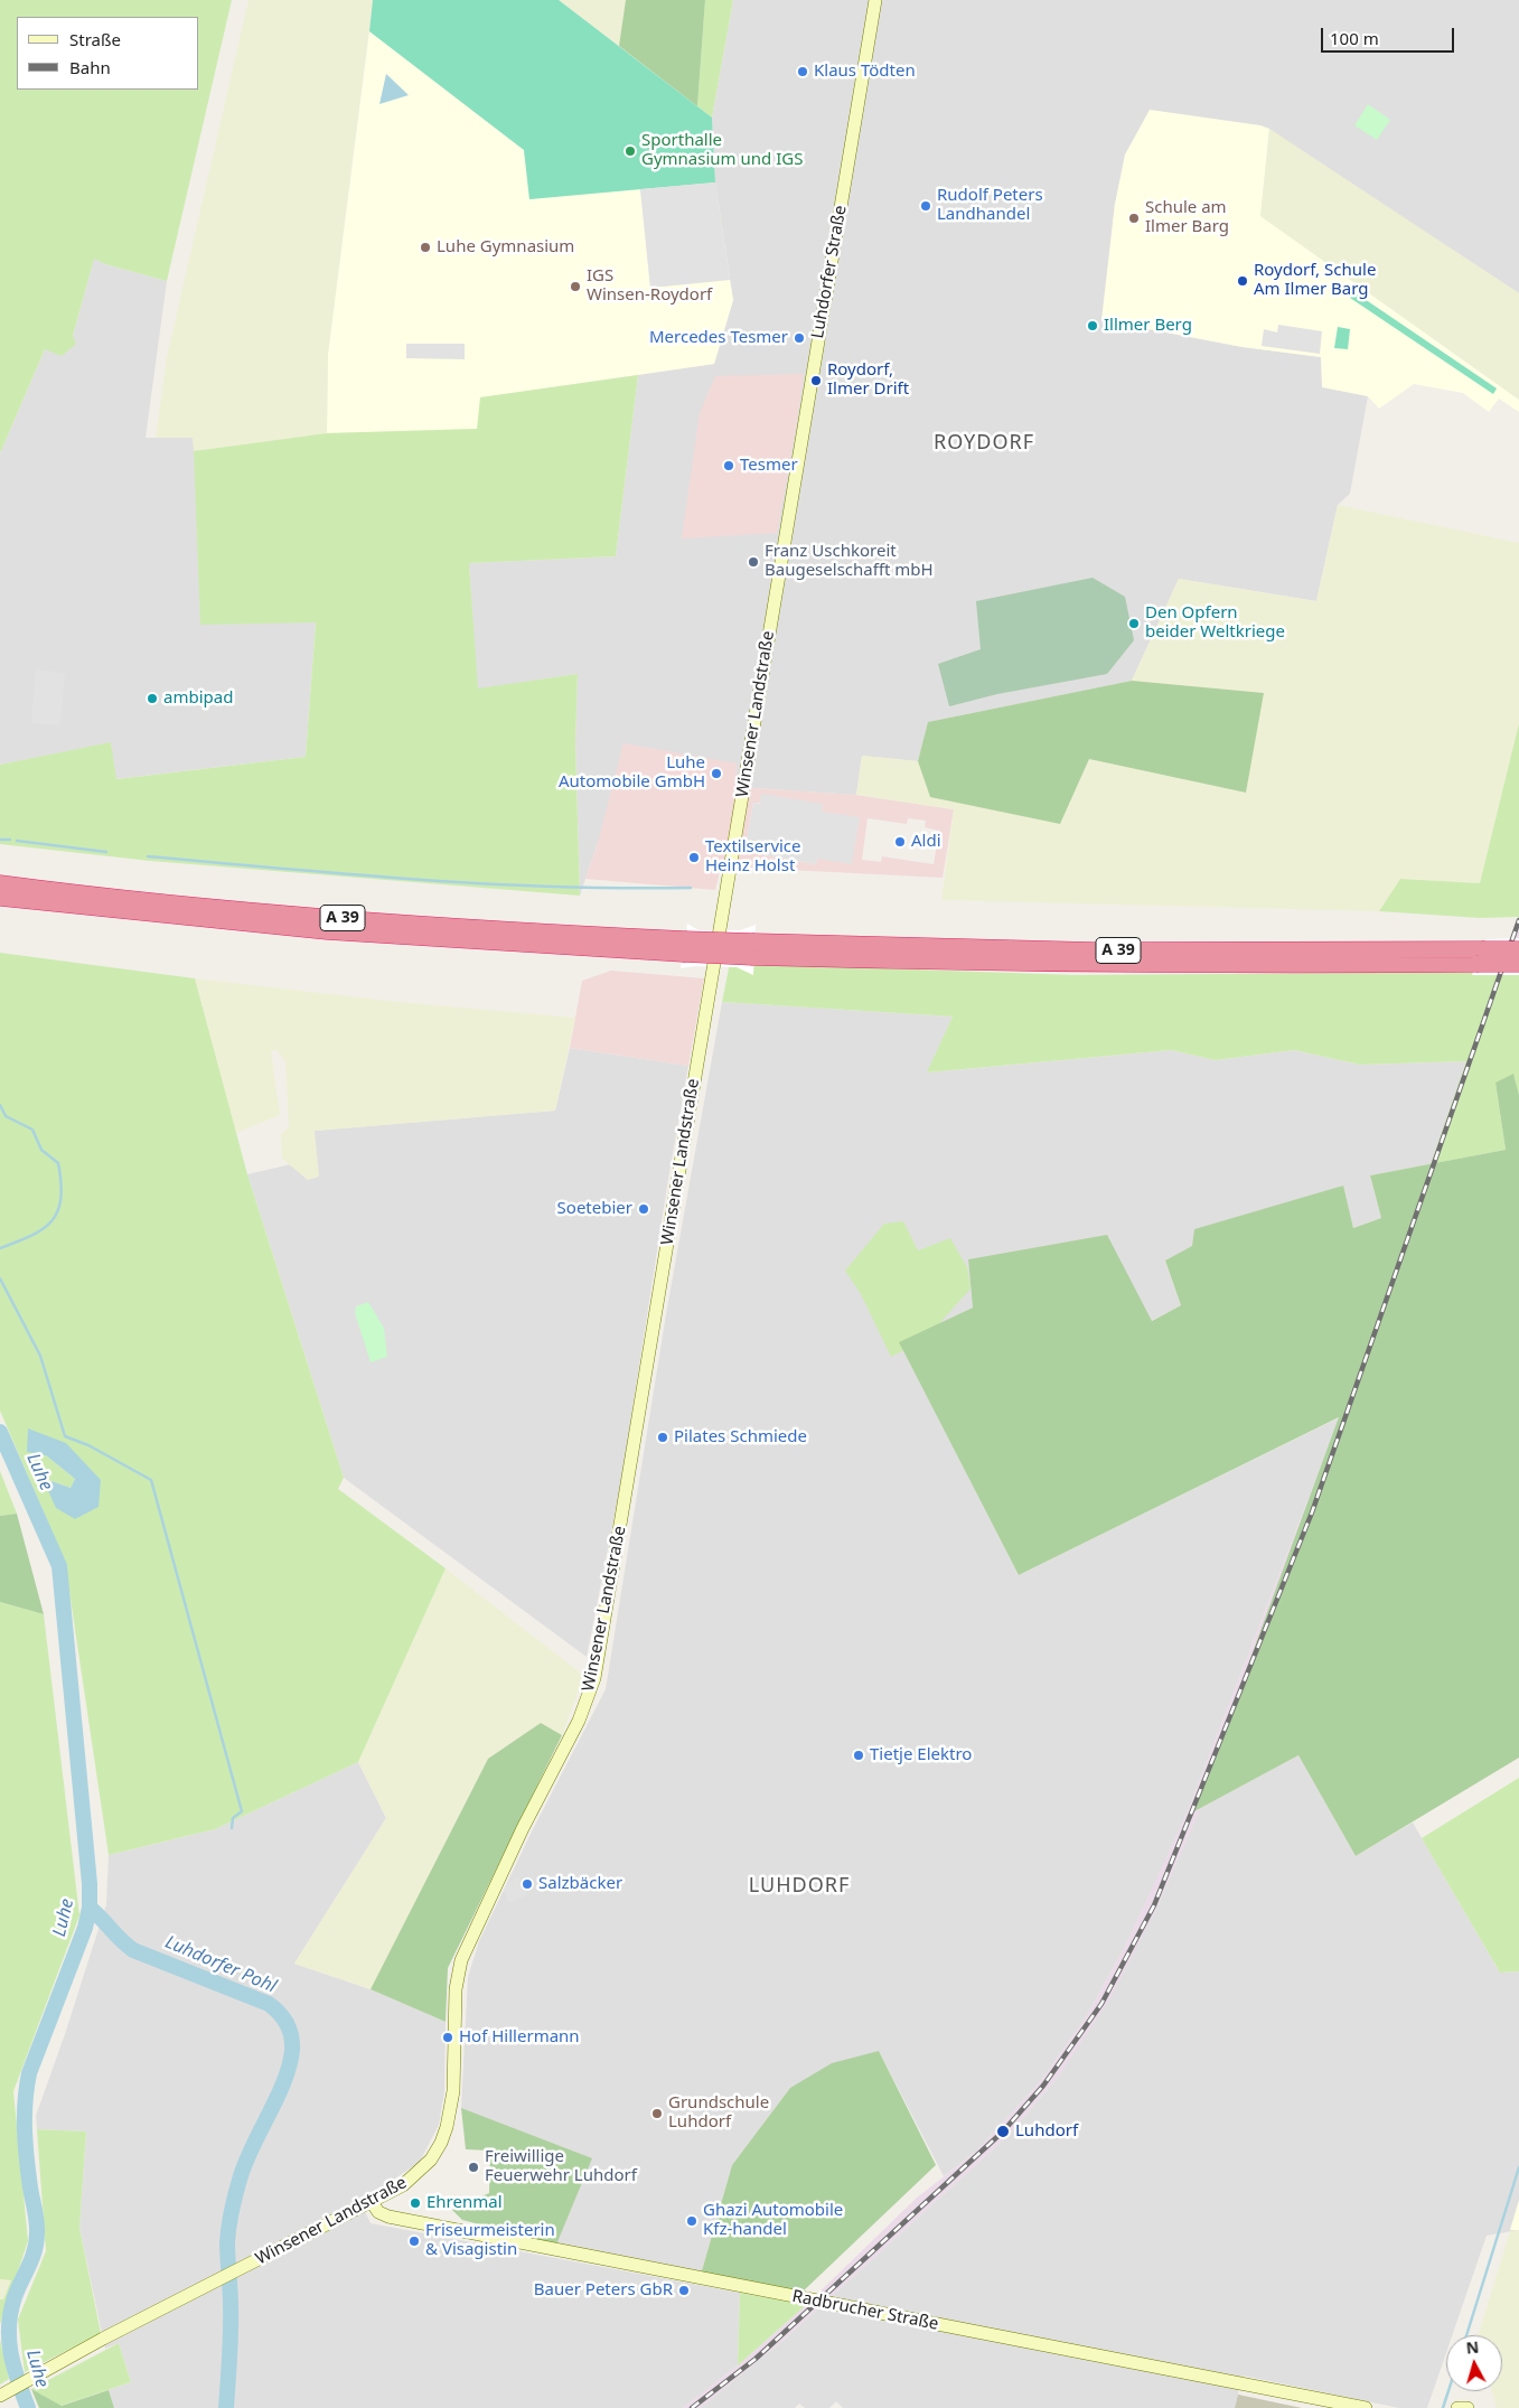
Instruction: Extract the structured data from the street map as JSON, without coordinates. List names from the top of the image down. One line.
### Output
{"streets":{"highway":["A 39"],"main road":["Luhdorfer Straße","Winsener Landstraße","Radbrucher Straße"]},"crossings":[["Luhdorfer Straße","Winsener Landstraße"],["Winsener Landstraße","Radbrucher Straße"]],"districts":["ROYDORF","LUHDORF"],"water":["Luhe","Luhdorfer Pohl"],"places":["Klaus Tödten","Sporthalle Gymnasium und IGS","Rudolf Peters Landhandel","Schule am Ilmer Barg","Luhe Gymnasium","Roydorf, Schule Am Ilmer Barg","IGS Winsen-Roydorf","Illmer Berg","Mercedes Tesmer","Roydorf, Ilmer Drift","Tesmer","Franz Uschkoreit Baugeselschafft mbH","Den Opfern beider Weltkriege","ambipad","Luhe Automobile GmbH","Aldi","Textilservice Heinz Holst","Soetebier","Pilates Schmiede","Tietje Elektro","Salzbäcker","Hof Hillermann","Grundschule Luhdorf","Luhdorf","Freiwillige Feuerwehr Luhdorf","Ehrenmal","Ghazi Automobile Kfz-handel","Friseurmeisterin & Visagistin","Bauer Peters GbR"],"legend":["Straße","Bahn"],"scale_bar":"100 m","north":"top"}
